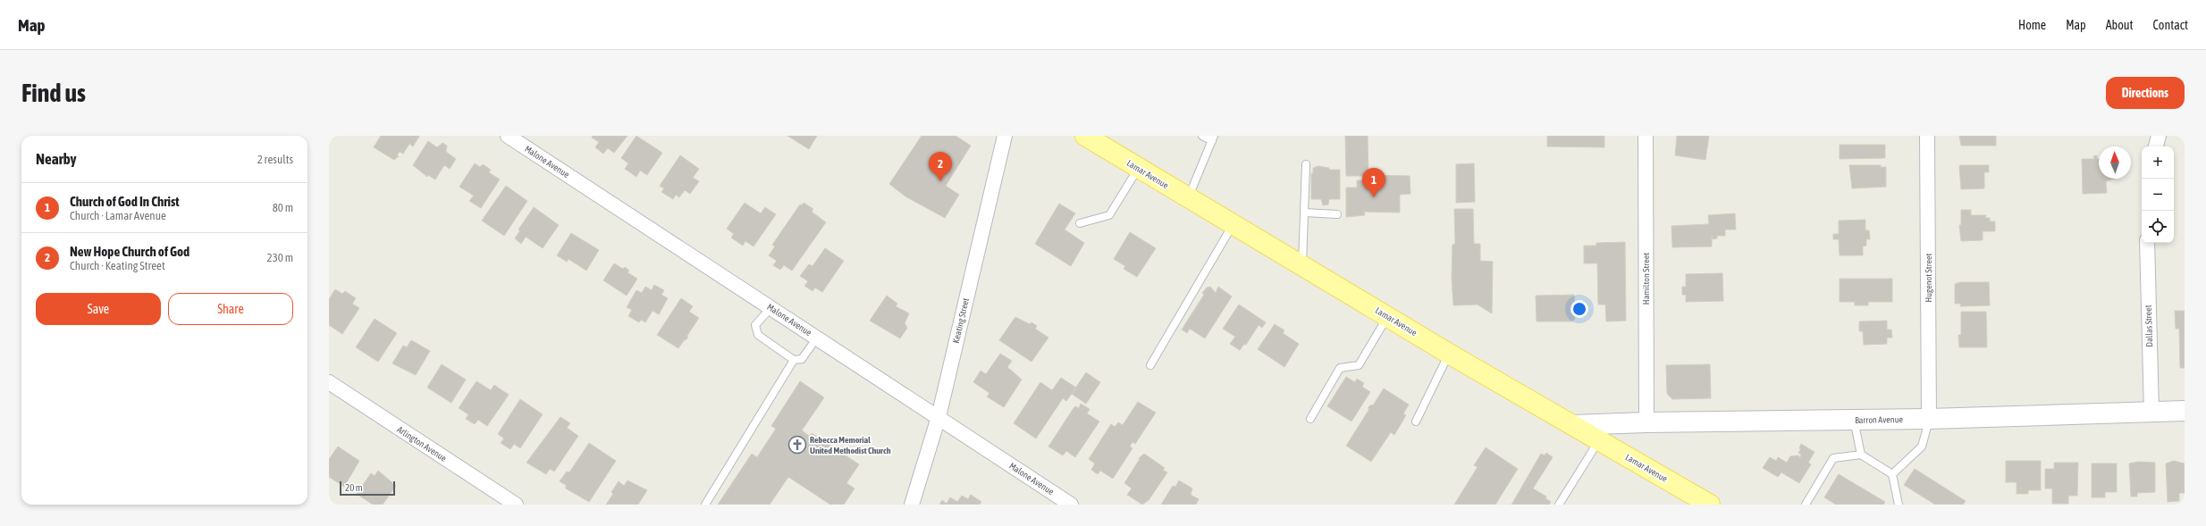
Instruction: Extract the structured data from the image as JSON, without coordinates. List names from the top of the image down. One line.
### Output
{"streets":{"main road":["Lamar Avenue","Barron Avenue"],"street":["Malone Avenue","Hugenot Street","Hamilton Street","Keating Street","Dallas Street","Arlington Avenue"]},"crossings":[["Malone Avenue","Keating Street"],["Lamar Avenue","Barron Avenue"],["Hugenot Street","Barron Avenue"],["Hamilton Street","Barron Avenue"],["Dallas Street","Barron Avenue"]],"places":{"church":["Rebecca Memorial United Methodist Church"]},"scale_bar":"20 m","north":"top","page":{"header":"Map","nav":["Home","Map","About","Contact"],"buttons":["Directions",["Save","Share"]],"title":"Find us","heading":["Nearby","2 results"],"map_buttons":["+","−"],"pins":["2","1"],"list":[{"mark":"1","name":"Church of God In Christ","note":"Church · Lamar Avenue","value":"80 m"},{"mark":"2","name":"New Hope Church of God","note":"Church · Keating Street","value":"230 m"}],"scale":"20 m"}}
